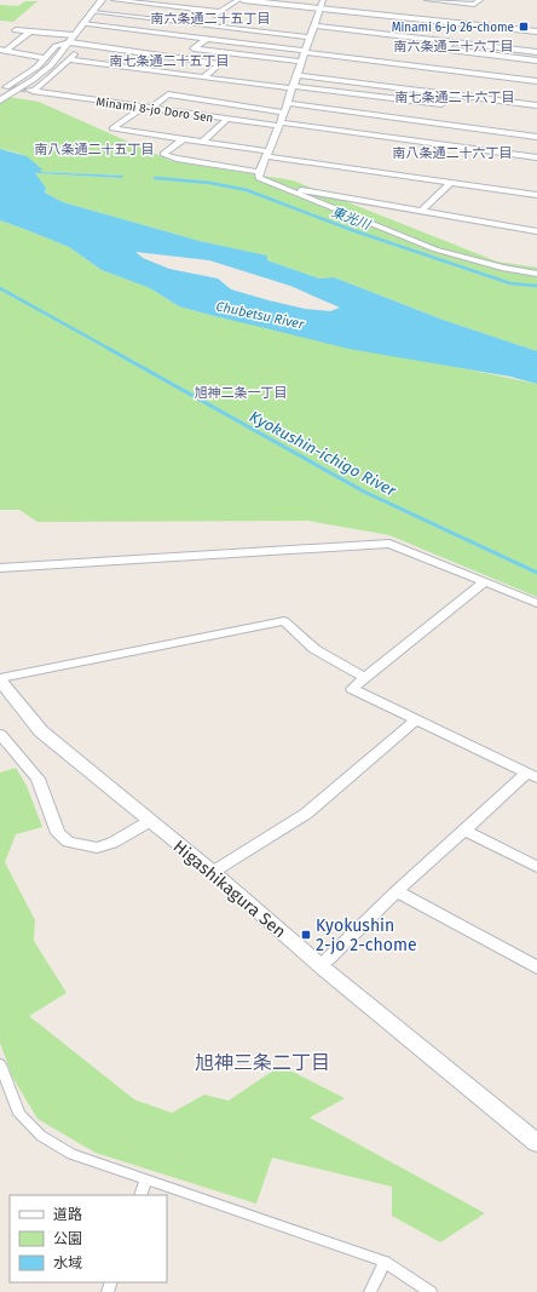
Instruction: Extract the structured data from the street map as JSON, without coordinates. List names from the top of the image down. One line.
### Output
{"streets":{"street":["Minami 8-jo Doro Sen","Higashikagura Sen"]},"districts":["南六条通二十五丁目","南六条通二十六丁目","南七条通二十五丁目","南七条通二十六丁目","南八条通二十五丁目","南八条通二十六丁目","旭神二条一丁目","旭神三条二丁目"],"water":["東光川","Chubetsu River","Kyokushin-ichigo River"],"places":{"transit":["Minami 6-jo 26-chome","Kyokushin 2-jo 2-chome"]},"legend":["道路","公園","水域"]}
